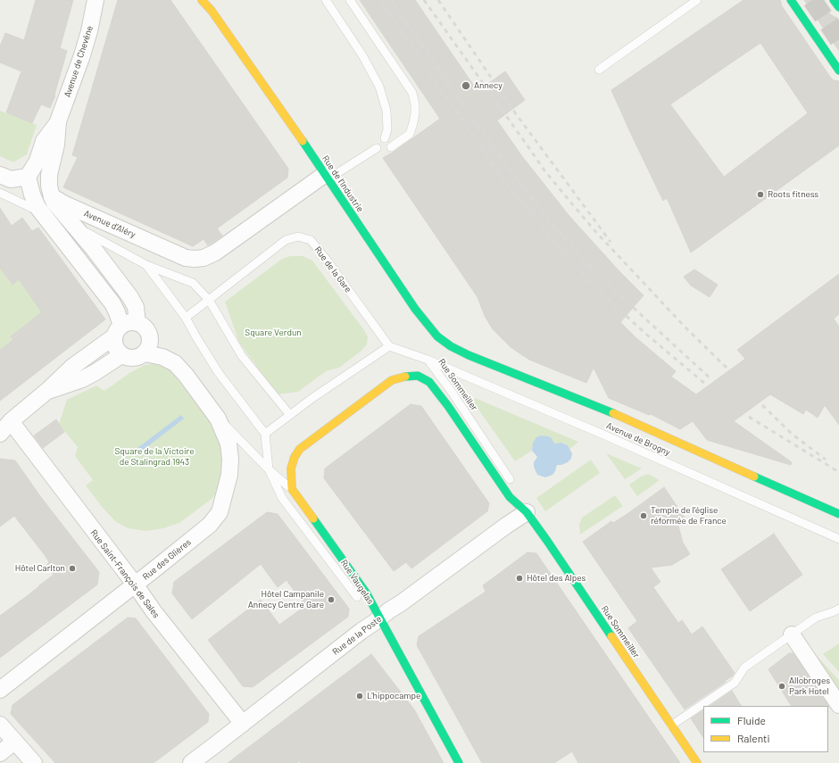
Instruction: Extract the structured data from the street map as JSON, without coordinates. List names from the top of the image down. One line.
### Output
{"streets":{"street":["Avenue de Chevêne","Rue de l'Industrie","Avenue d'Aléry","Rue Sommeiller","Avenue de Brogny","Rue des Glières","Rue Saint-François de Sales","Rue Vaugelas","Rue de la Poste"],"lane":["Rue de la Gare"]},"crossings":[["Avenue de Chevêne","Avenue d'Aléry"],["Rue de l'Industrie","Avenue d'Aléry"],["Rue de l'Industrie","Avenue de Brogny"],["Avenue d'Aléry","Rue de la Gare"],["Avenue d'Aléry","Rue Vaugelas"],["Rue de la Gare","Avenue de Brogny"],["Rue Sommeiller","Avenue de Brogny"],["Rue Sommeiller","Rue Vaugelas"],["Rue Sommeiller","Rue de la Poste"],["Rue des Glières","Rue Saint-François de Sales"],["Rue des Glières","Rue Vaugelas"],["Rue Saint-François de Sales","Rue de la Poste"],["Rue Vaugelas","Rue de la Poste"]],"parks":["Square Verdun","Square de la Victoire de Stalingrad 1943"],"places":["Annecy","Roots fitness","Temple de l'église réformée de France","Hôtel Carlton","Hôtel des Alpes","Hôtel Campanile Annecy Centre Gare","Allobroges Park Hotel","L'hippocampe"],"legend":["Fluide","Ralenti"]}
